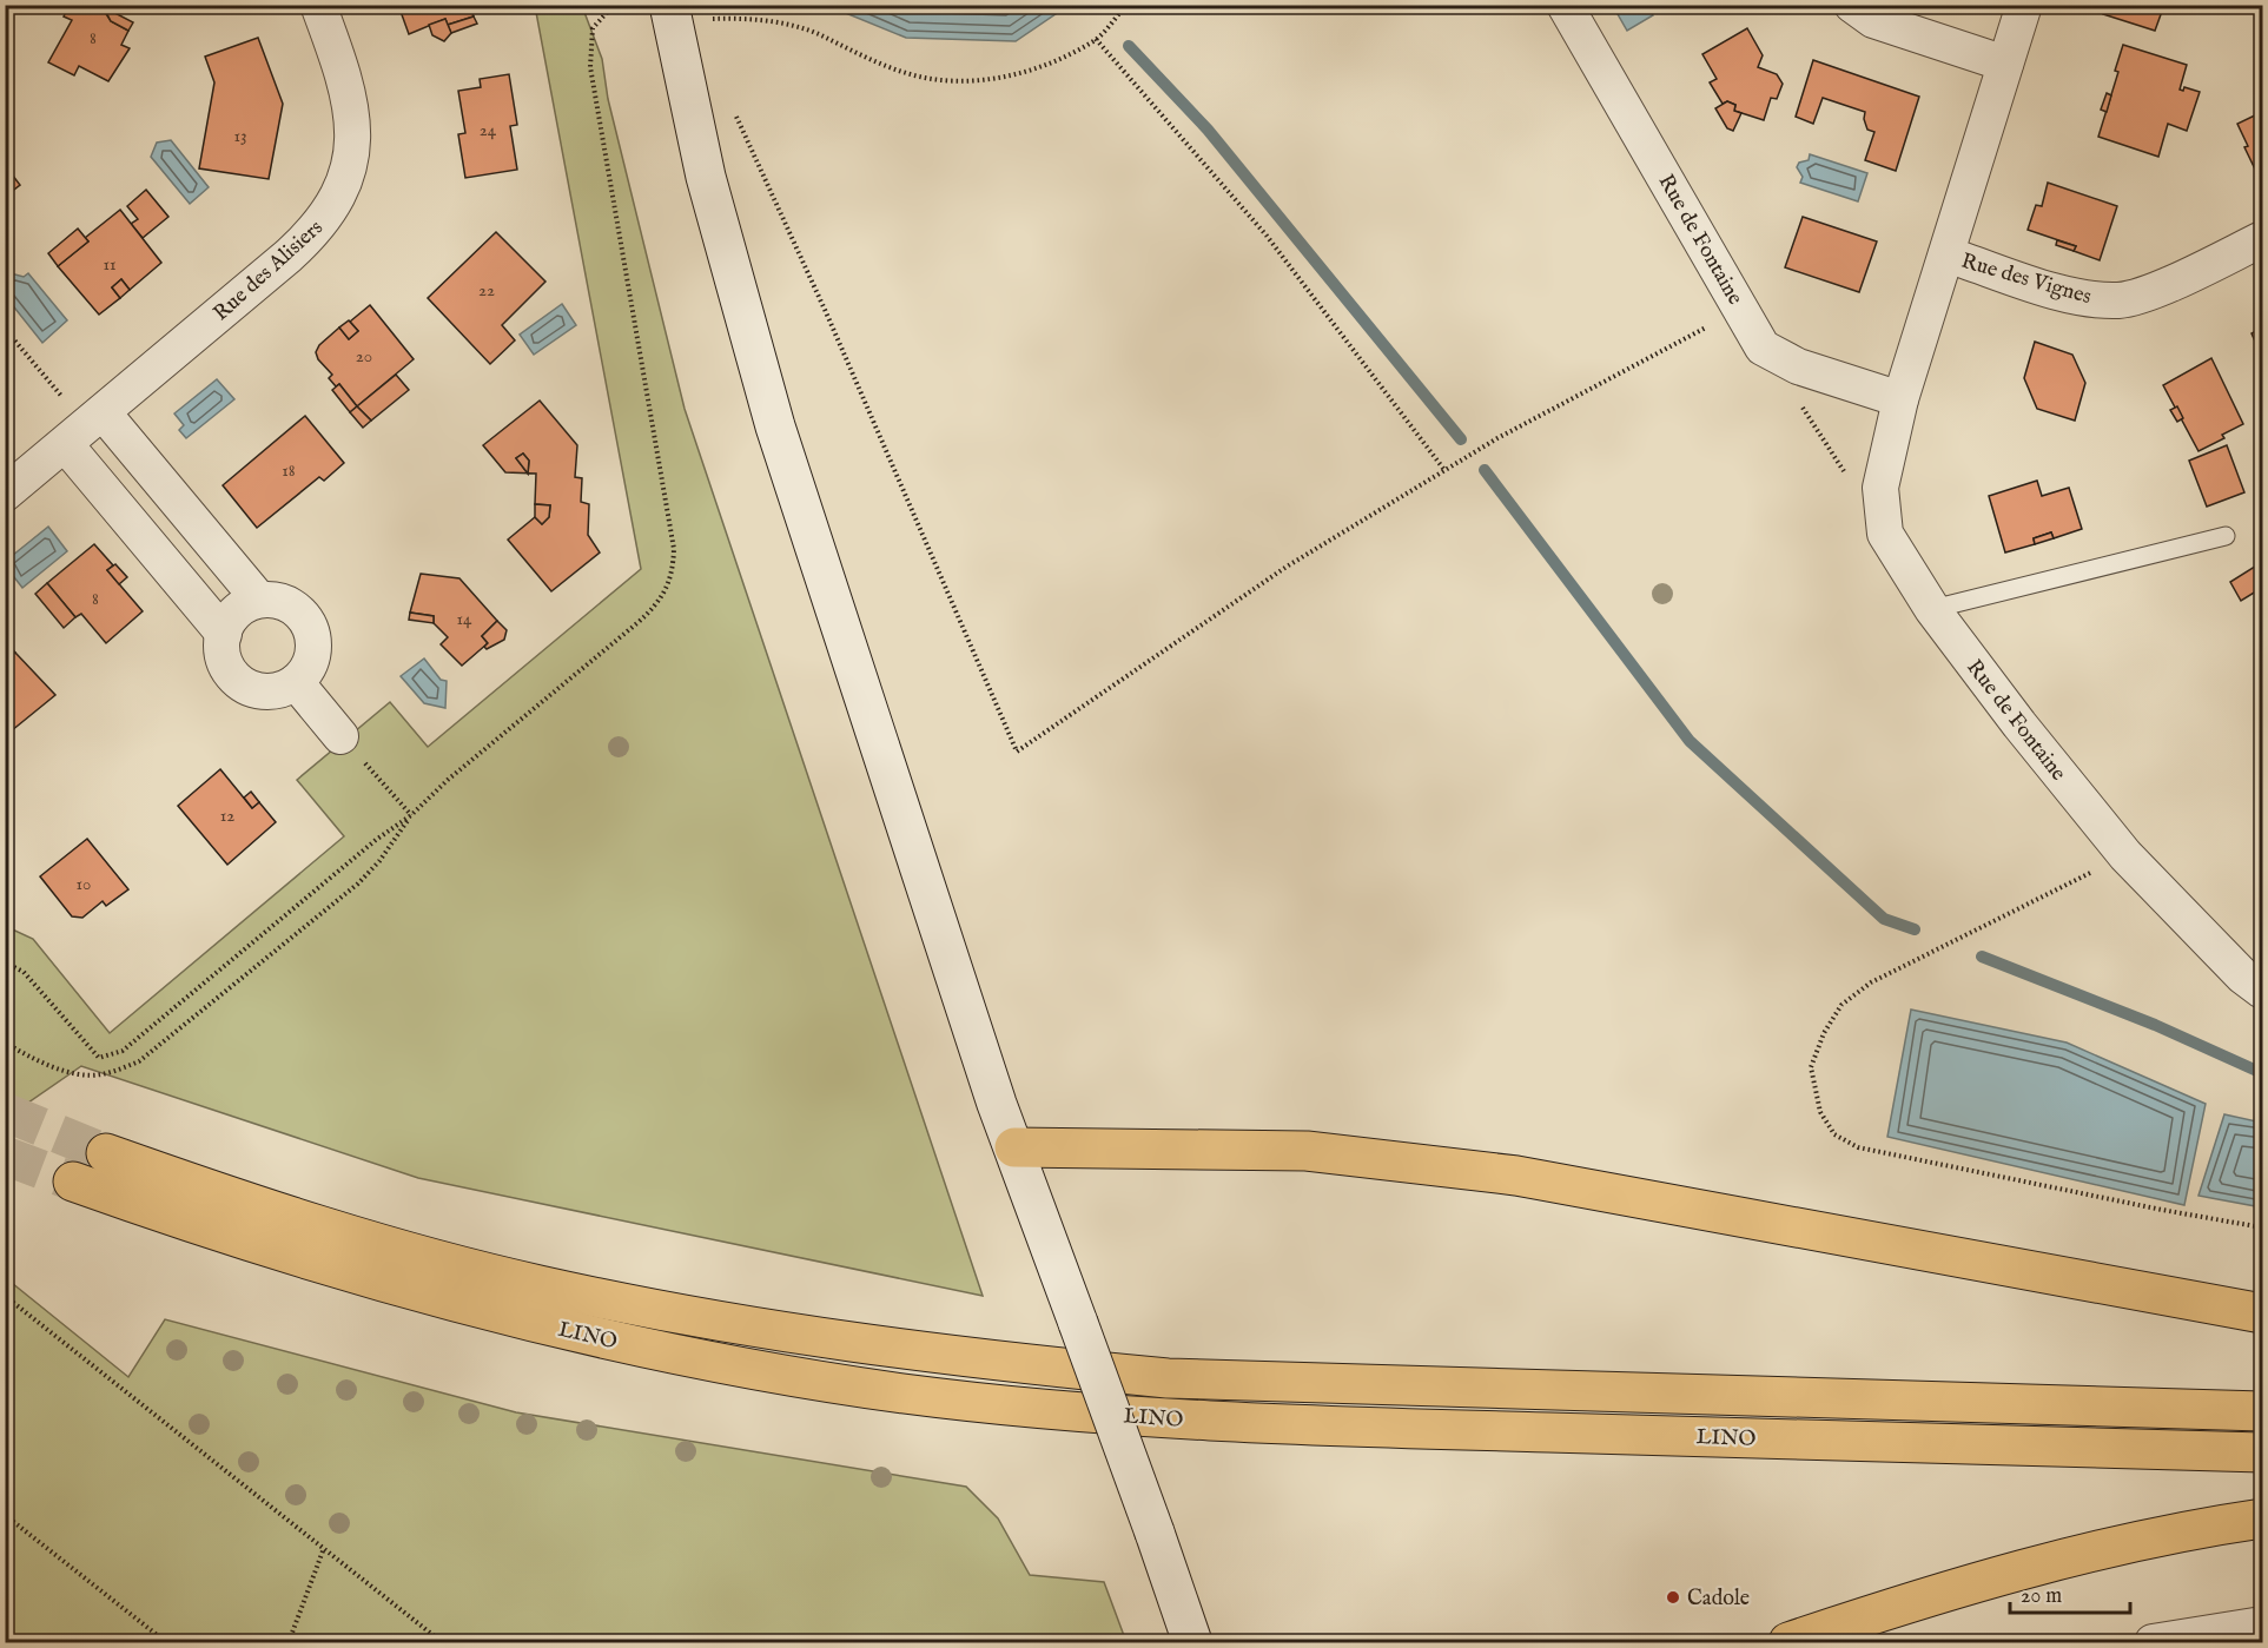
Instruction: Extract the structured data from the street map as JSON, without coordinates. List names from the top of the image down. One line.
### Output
{"streets":{"highway":["LINO"],"street":["Rue de Fontaine","Rue des Alisiers","Rue des Vignes"]},"crossings":[["Rue de Fontaine","Rue des Vignes"]],"places":["Cadole"],"house_numbers":["8","24","13","11","22","20","18","8","14","12","10"],"scale_bar":"20 m"}
